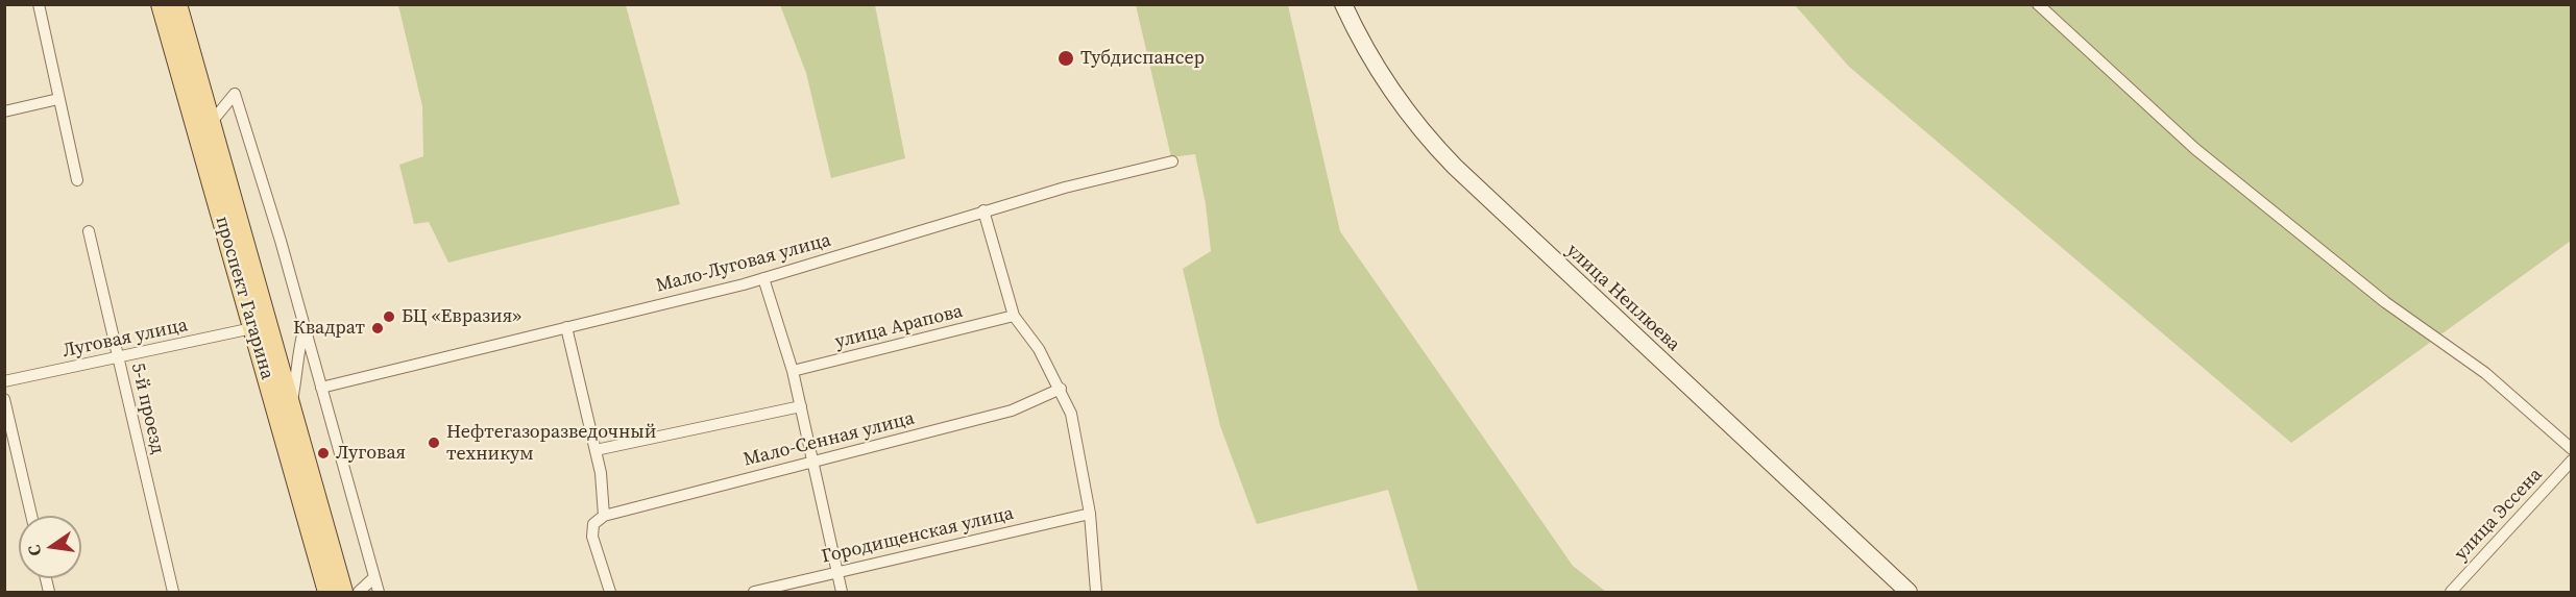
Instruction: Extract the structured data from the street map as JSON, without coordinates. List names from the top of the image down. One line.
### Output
{"streets":{"main road":["проспект Гагарина","улица Неплюева"],"street":["Мало-Луговая улица","улица Арапова","Луговая улица","5-й проезд","Мало-Сенная улица","улица Эссена","Городищенская улица"]},"crossings":[["проспект Гагарина","Луговая улица"],["Луговая улица","5-й проезд"]],"places":["Тубдиспансер","БЦ «Евразия»","Квадрат","Нефтегазоразведочный техникум","Луговая"],"north":"left"}
